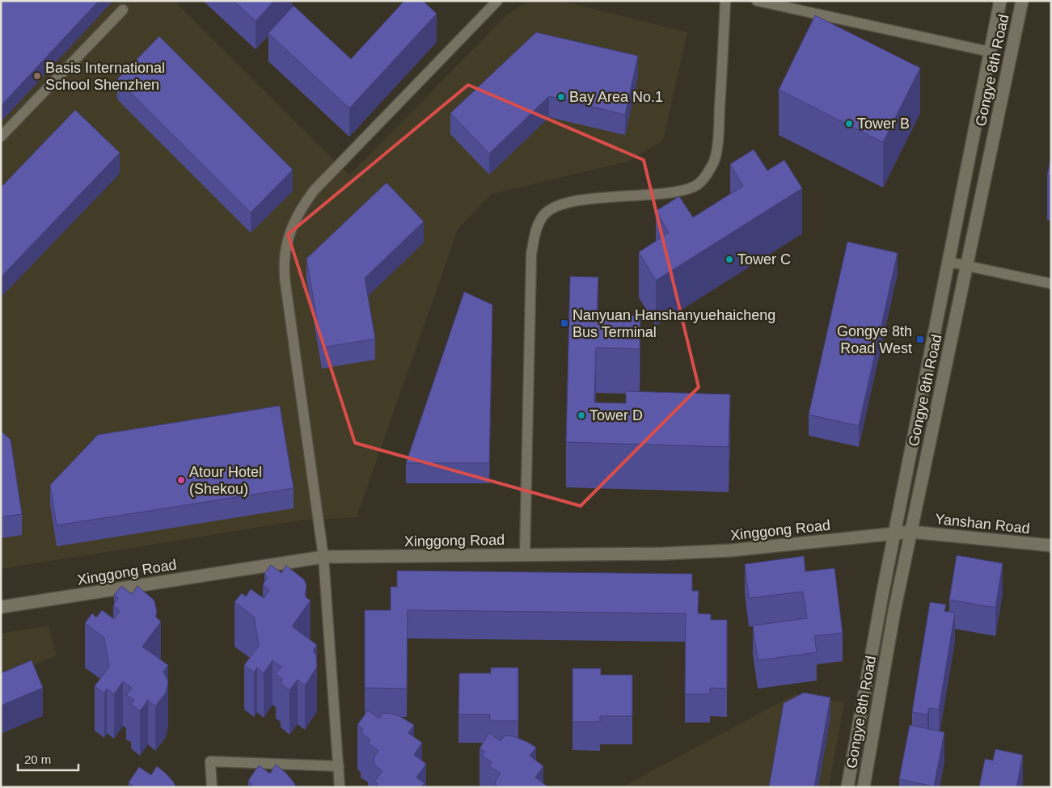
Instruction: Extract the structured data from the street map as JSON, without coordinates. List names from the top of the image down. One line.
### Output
{"streets":{"street":["Gongye 8th Road","Yanshan Road","Xinggong Road"]},"crossings":[["Gongye 8th Road","Yanshan Road"],["Gongye 8th Road","Xinggong Road"],["Yanshan Road","Xinggong Road"]],"places":{"other":["Basis International School Shenzhen","Bay Area No.1","Tower B","Tower C","Tower D","Atour Hotel (Shekou)"],"transit":["Nanyuan Hanshanyuehaicheng Bus Terminal","Gongye 8th Road West"]},"scale_bar":"20 m"}
